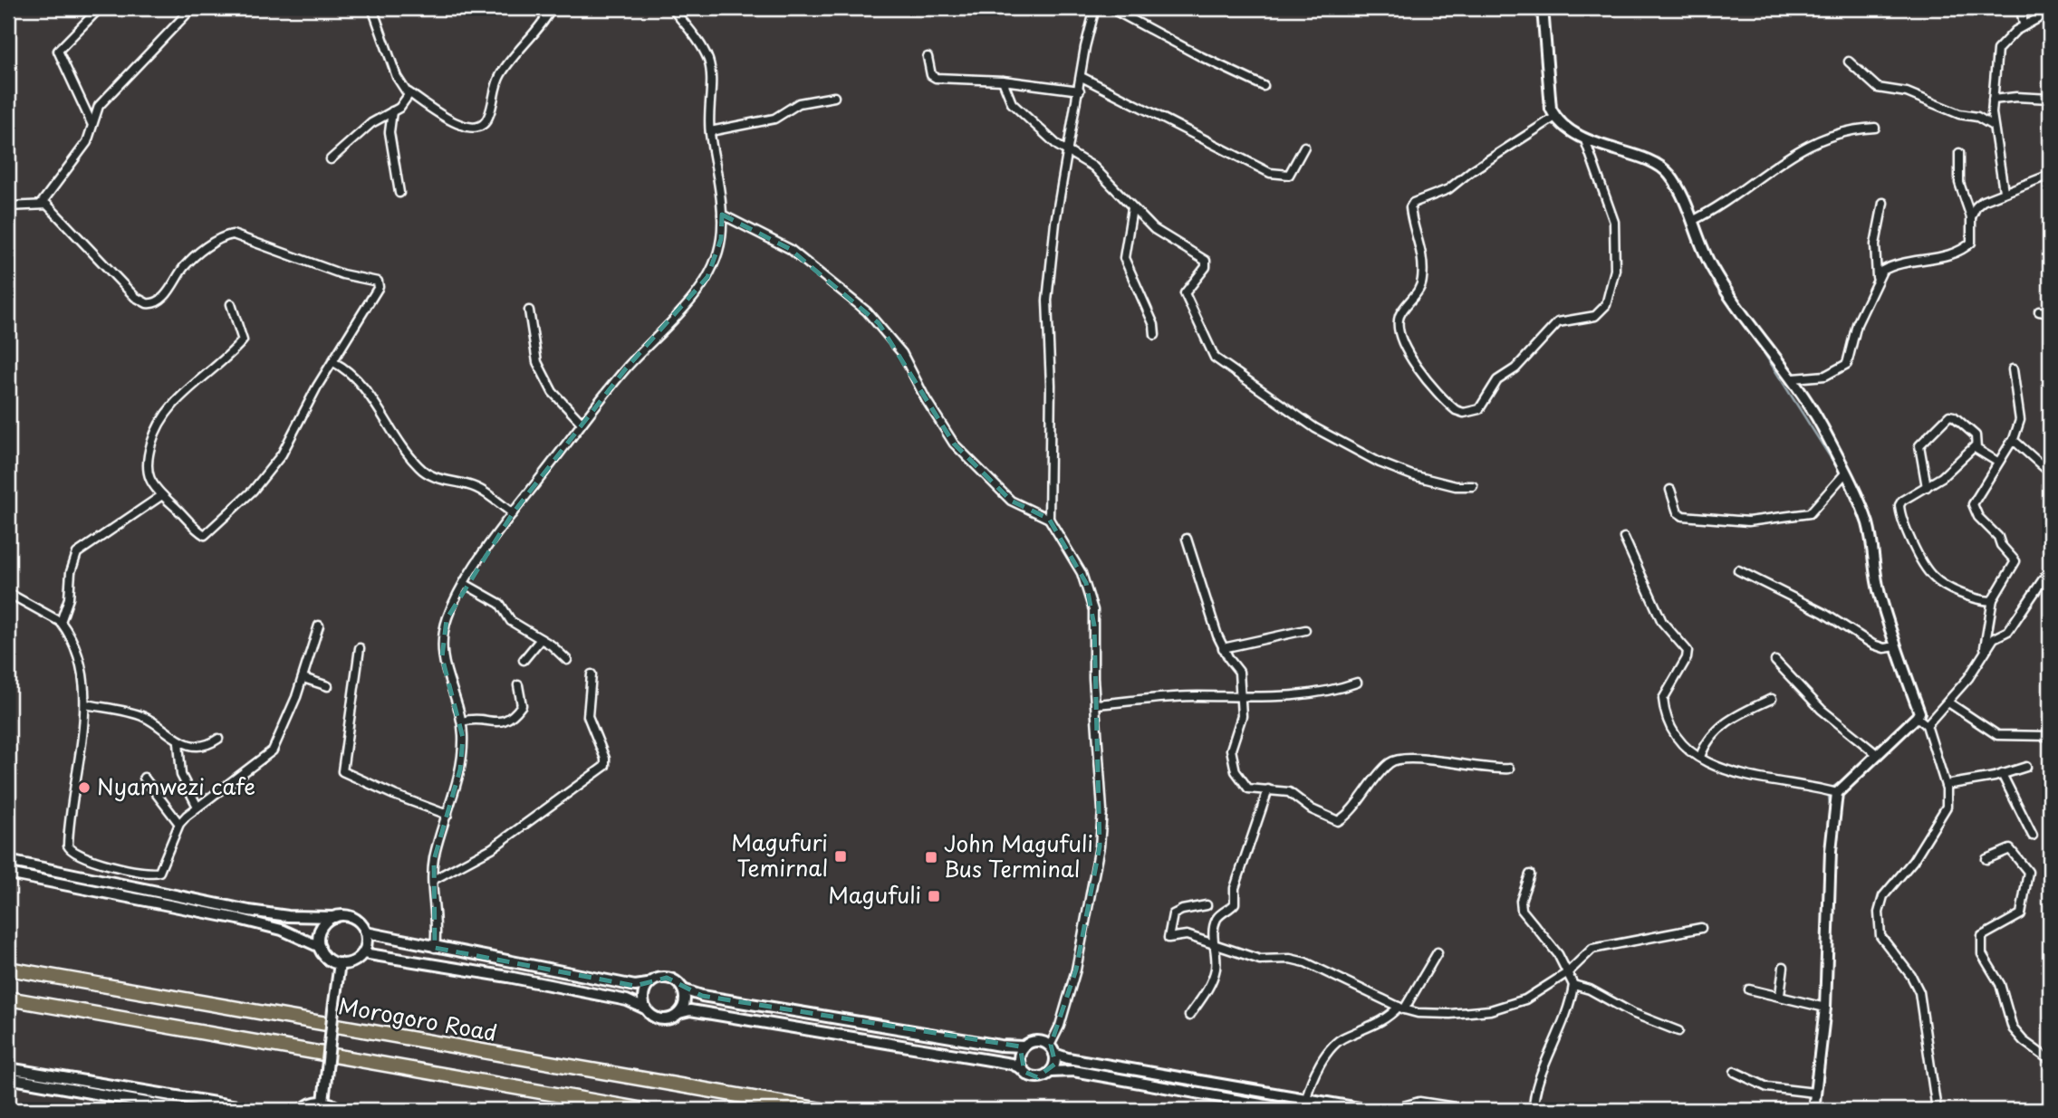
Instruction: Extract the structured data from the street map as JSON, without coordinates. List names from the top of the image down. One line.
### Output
{"streets":{"highway":["Morogoro Road"]},"places":{"other":["Nyamwezi cafe"],"transit":["Magufuri Temirnal","John Magufuli Bus Terminal","Magufuli"]}}
